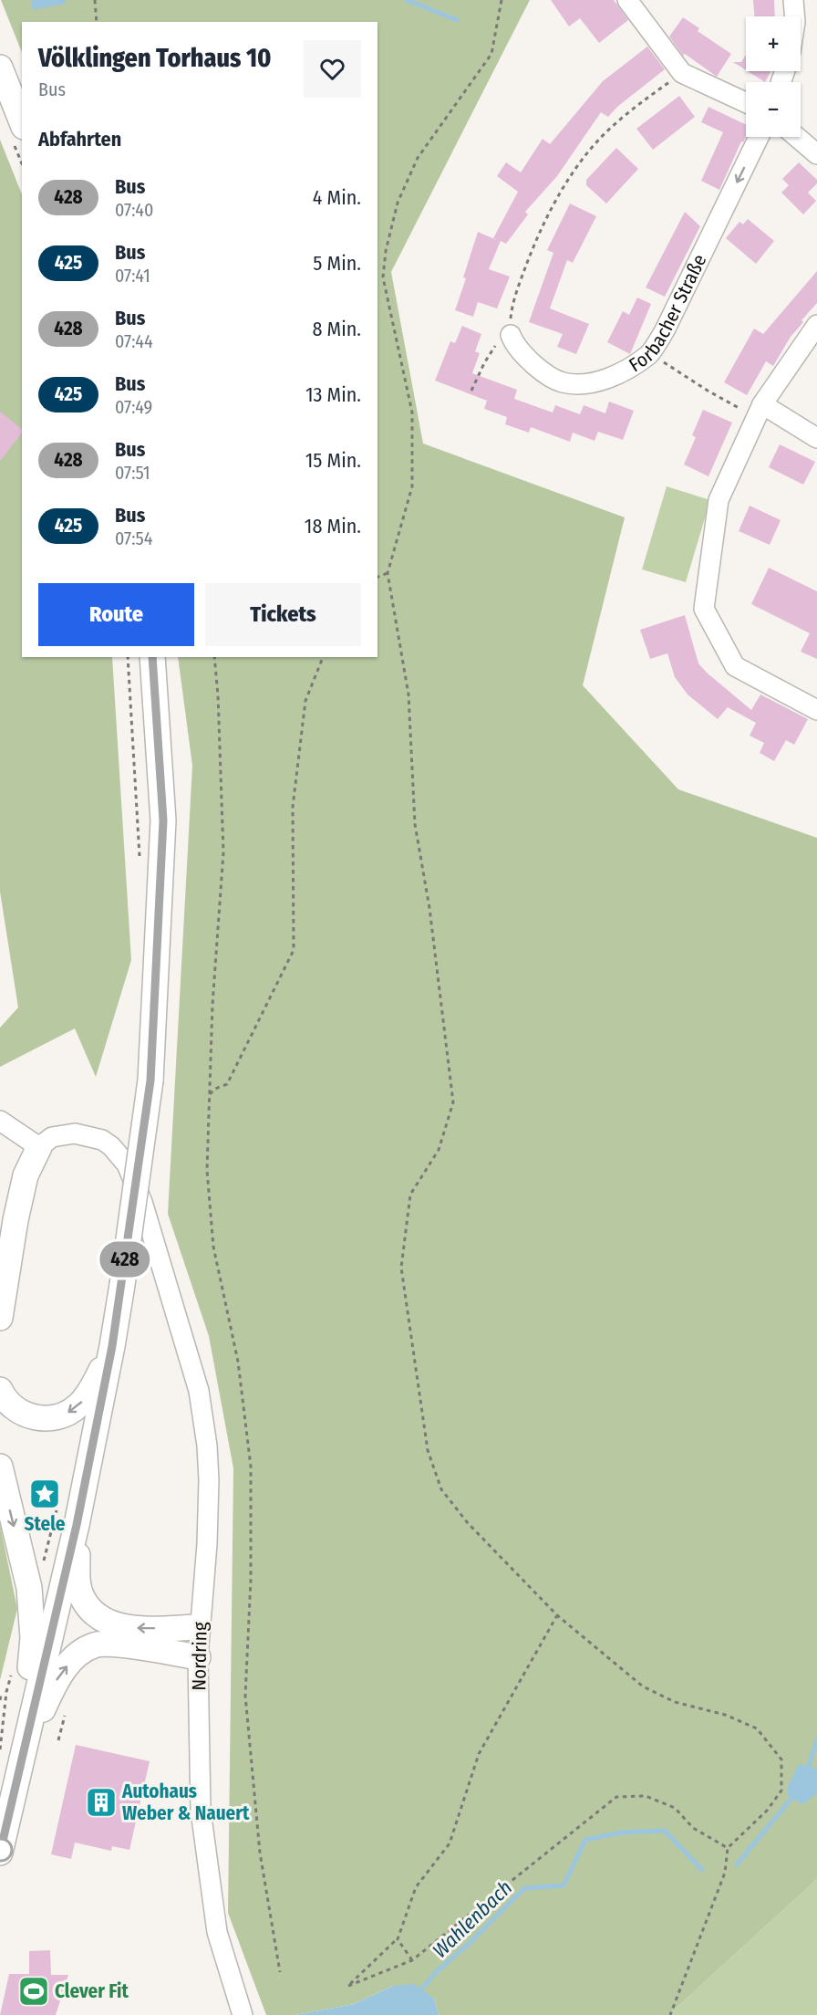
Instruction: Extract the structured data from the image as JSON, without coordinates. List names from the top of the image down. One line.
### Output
{"streets":{"street":["Forbacher Straße","Nordring"]},"water":["Wahlenbach"],"places":{"place":["Stele"],"building":["Autohaus Weber & Nauert"],"sports":["Clever Fit"]},"lines":["bus line 428"],"page":{"on_map":"428","map_buttons":["+","−"],"heading":[["Völklingen Torhaus 10","Bus"],"Abfahrten"],"list":[{"mark":"428","name":"Bus","note":"07:40","value":"4 Min."},{"mark":"425","name":"Bus","note":"07:41","value":"5 Min."},{"mark":"428","name":"Bus","note":"07:44","value":"8 Min."},{"mark":"425","name":"Bus","note":"07:49","value":"13 Min."},{"mark":"428","name":"Bus","note":"07:51","value":"15 Min."},{"mark":"425","name":"Bus","note":"07:54","value":"18 Min."}],"buttons":["Route","Tickets"]}}
